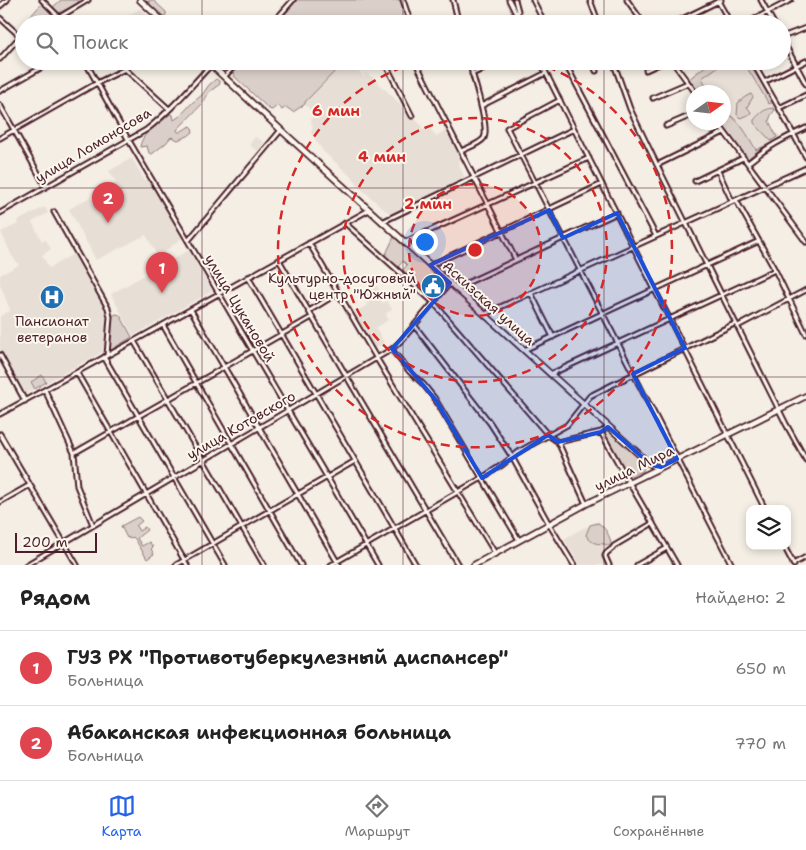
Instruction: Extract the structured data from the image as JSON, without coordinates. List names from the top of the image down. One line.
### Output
{"streets":{"main road":["Аскизская улица","улица Мира"],"street":["улица Ломоносова","улица Цукановой","улица Котовского"]},"crossings":[["улица Ломоносова","улица Цукановой"],["Аскизская улица","улица Котовского"],["Аскизская улица","улица Мира"],["улица Цукановой","улица Котовского"]],"places":{"public building":["Культурно-досуговый центр \"Южный\""],"hospital":["Пансионат ветеранов"]},"scale_bar":"200 m","north":"right","page":{"search":"Поиск","pins":["2","1"],"scale":"200 m","heading":["Рядом","Найдено: 2"],"list":[{"mark":"1","name":"ГУЗ РХ \"Противотуберкулезный диспансер\"","note":"Больница","value":"650 m"},{"mark":"2","name":"Абаканская инфекционная больница","note":"Больница","value":"770 m"}],"nav":["Карта","Маршрут","Сохранённые"]},"rings":["6 мин","4 мин","2 мин"]}
